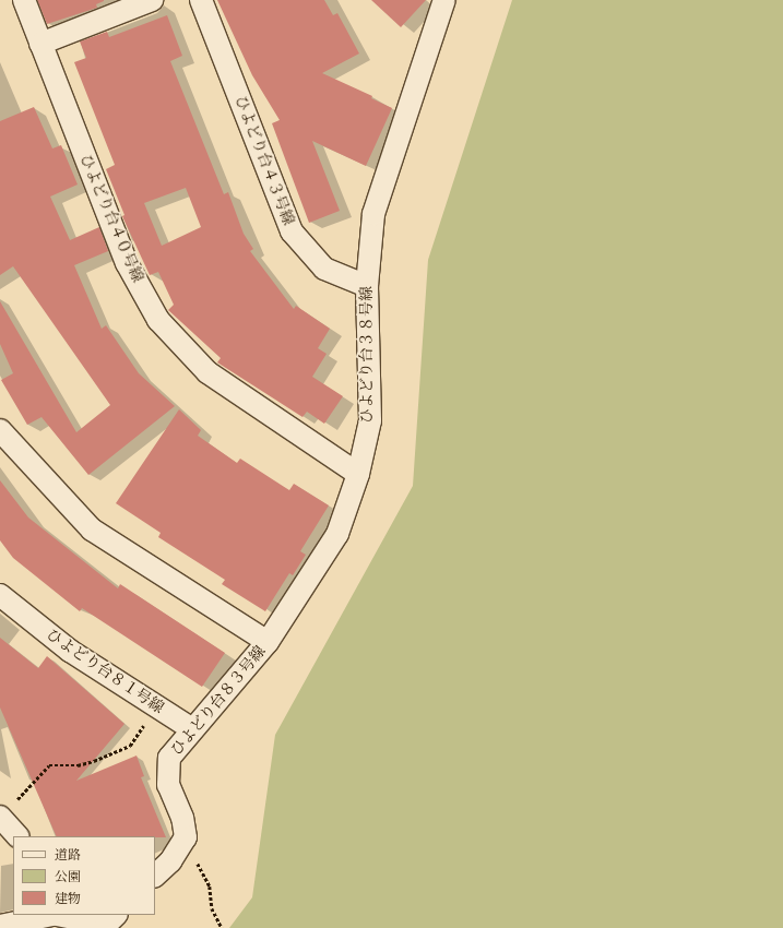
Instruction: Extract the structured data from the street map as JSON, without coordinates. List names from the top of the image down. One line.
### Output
{"streets":{"street":["ひよどり台４３号線","ひよどり台４０号線","ひよどり台３８号線","ひよどり台８１号線","ひよどり台８３号線"]},"crossings":[["ひよどり台４３号線","ひよどり台３８号線"],["ひよどり台４０号線","ひよどり台３８号線"],["ひよどり台３８号線","ひよどり台８３号線"],["ひよどり台８１号線","ひよどり台８３号線"]],"legend":["道路","公園","建物"]}
